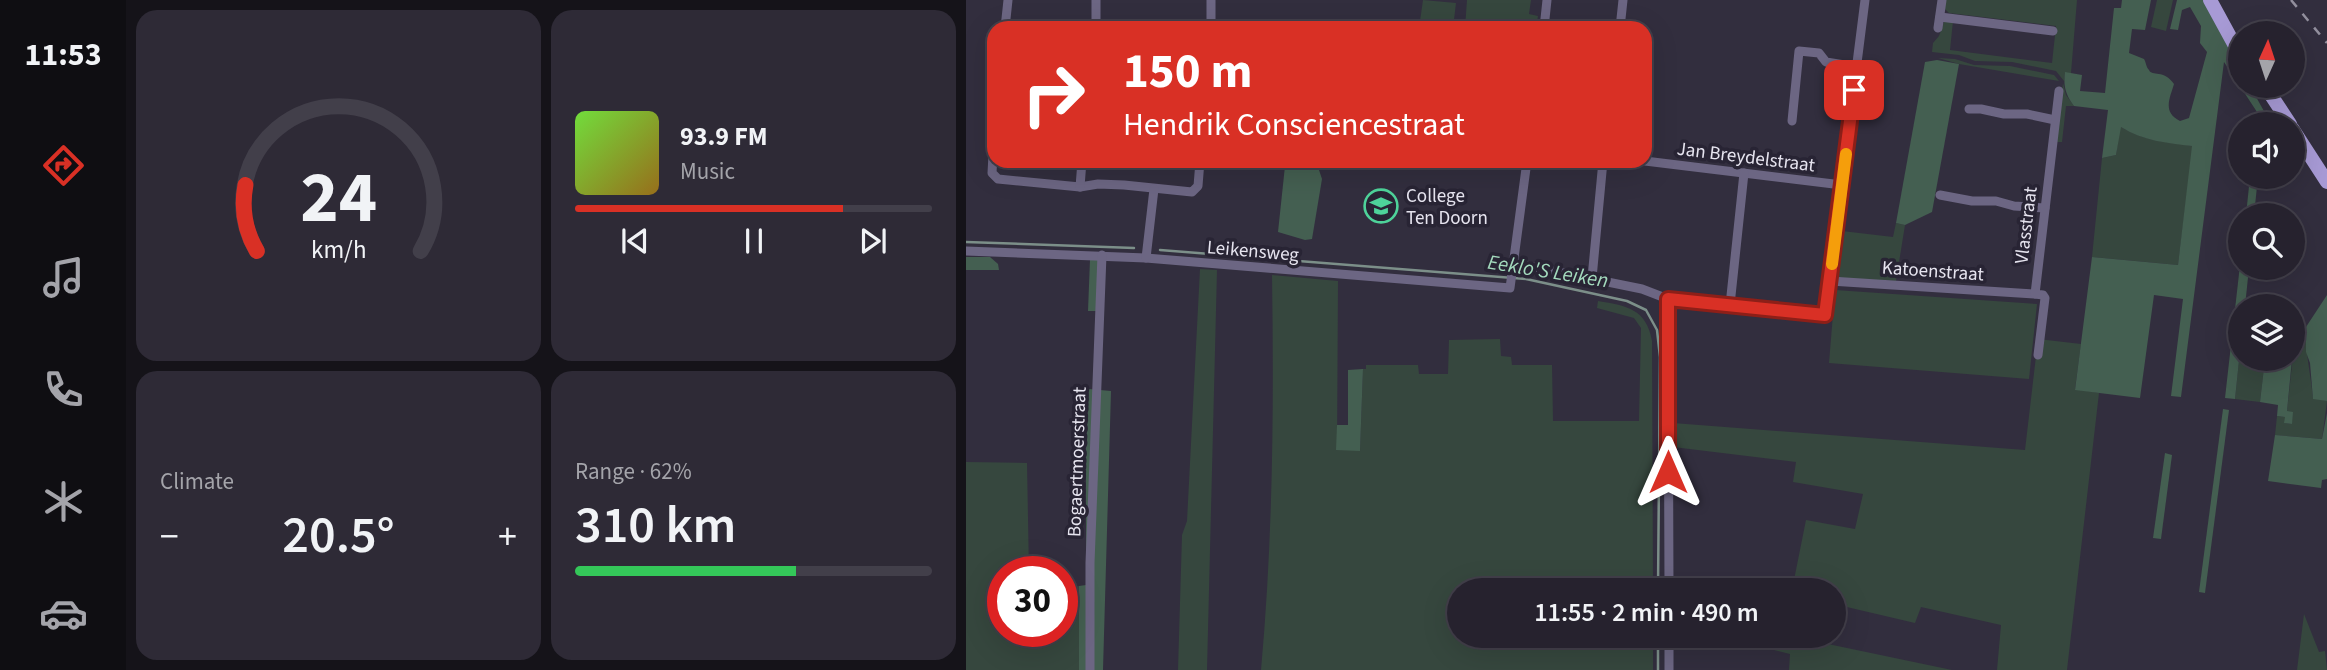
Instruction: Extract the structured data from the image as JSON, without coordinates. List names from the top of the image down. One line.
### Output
{"streets":{"street":["Jan Breydelstraat","Vlasstraat","Leikensweg","Katoenstraat","Bogaertmoerstraat"]},"crossings":[["Vlasstraat","Katoenstraat"],["Leikensweg","Bogaertmoerstraat"]],"water":["Eeklo'S Leiken"],"places":{"school or university":["College Ten Doorn"]},"north":"top","page":{"tabs":"11:53","turn":["150 m","Hendrik Consciencestraat"],"song":["93.9 FM","Music"],"tile":["Climate",["Range · 62%","310 km"]],"heat":["−","20.5°","+"],"limit":"30","trip":"11:55 · 2 min · 490 m","gauge":["24","km/h"]}}
